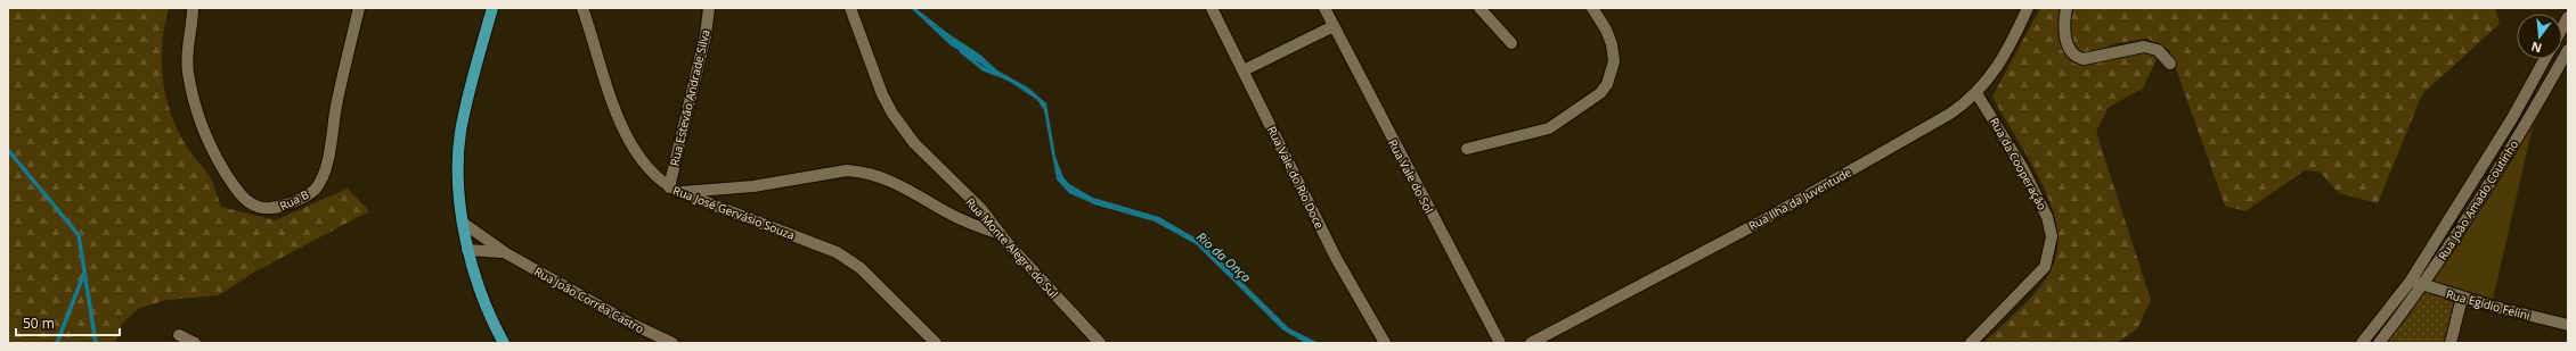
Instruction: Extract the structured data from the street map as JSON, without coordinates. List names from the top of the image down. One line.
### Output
{"streets":{"street":["Rua Estevão Andrade Silva","Rua da Cooperação","Rua Vale do Sol","Rua Vale do Rio Doce","Rua Ilha da Juventude","Rua B","Rua João Amado Coutinho","Rua José Gervásio Souza","Rua Monte Alegre do Sul","Rua João Corrêa Castro","Rua Egídio Felini"]},"crossings":[["Rua Estevão Andrade Silva","Rua José Gervásio Souza"],["Rua da Cooperação","Rua Ilha da Juventude"],["Rua João Amado Coutinho","Rua Egídio Felini"]],"water":["Rio da Onça"],"scale_bar":"50 m","north":"bottom"}
